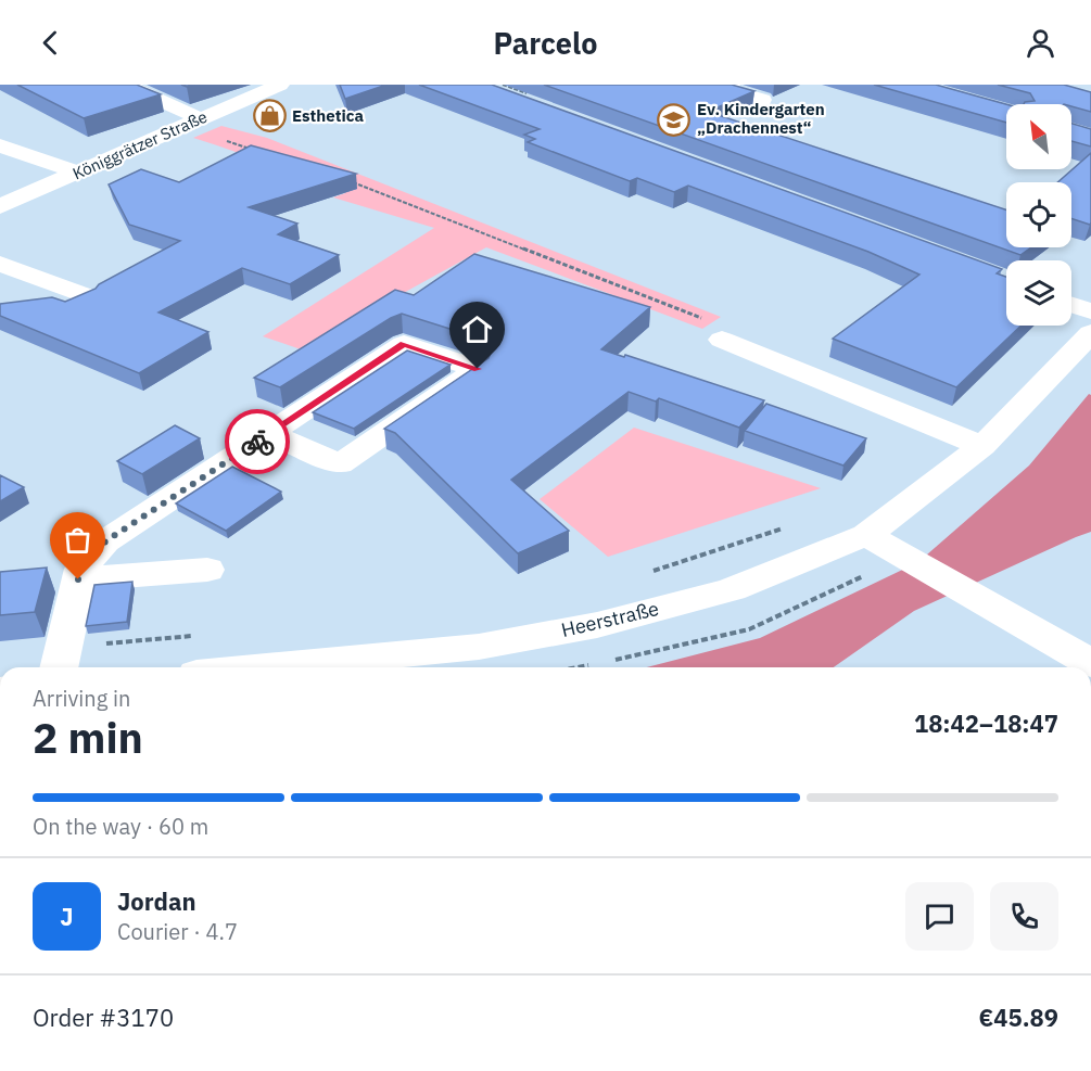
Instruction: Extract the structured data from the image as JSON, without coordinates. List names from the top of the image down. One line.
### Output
{"streets":{"street":["Königgrätzer Straße","Heerstraße"]},"places":{"shop":["Esthetica"],"school or university":["Ev. Kindergarten „Drachennest“"]},"north":"top left","page":{"header":"Parcelo","heading":["2 min","Arriving in","18:42–18:47"],"panel":["Jordan","Courier · 4.7","Order #3170","€45.89"],"bar":"On the way · 60 m","round":"J"}}
